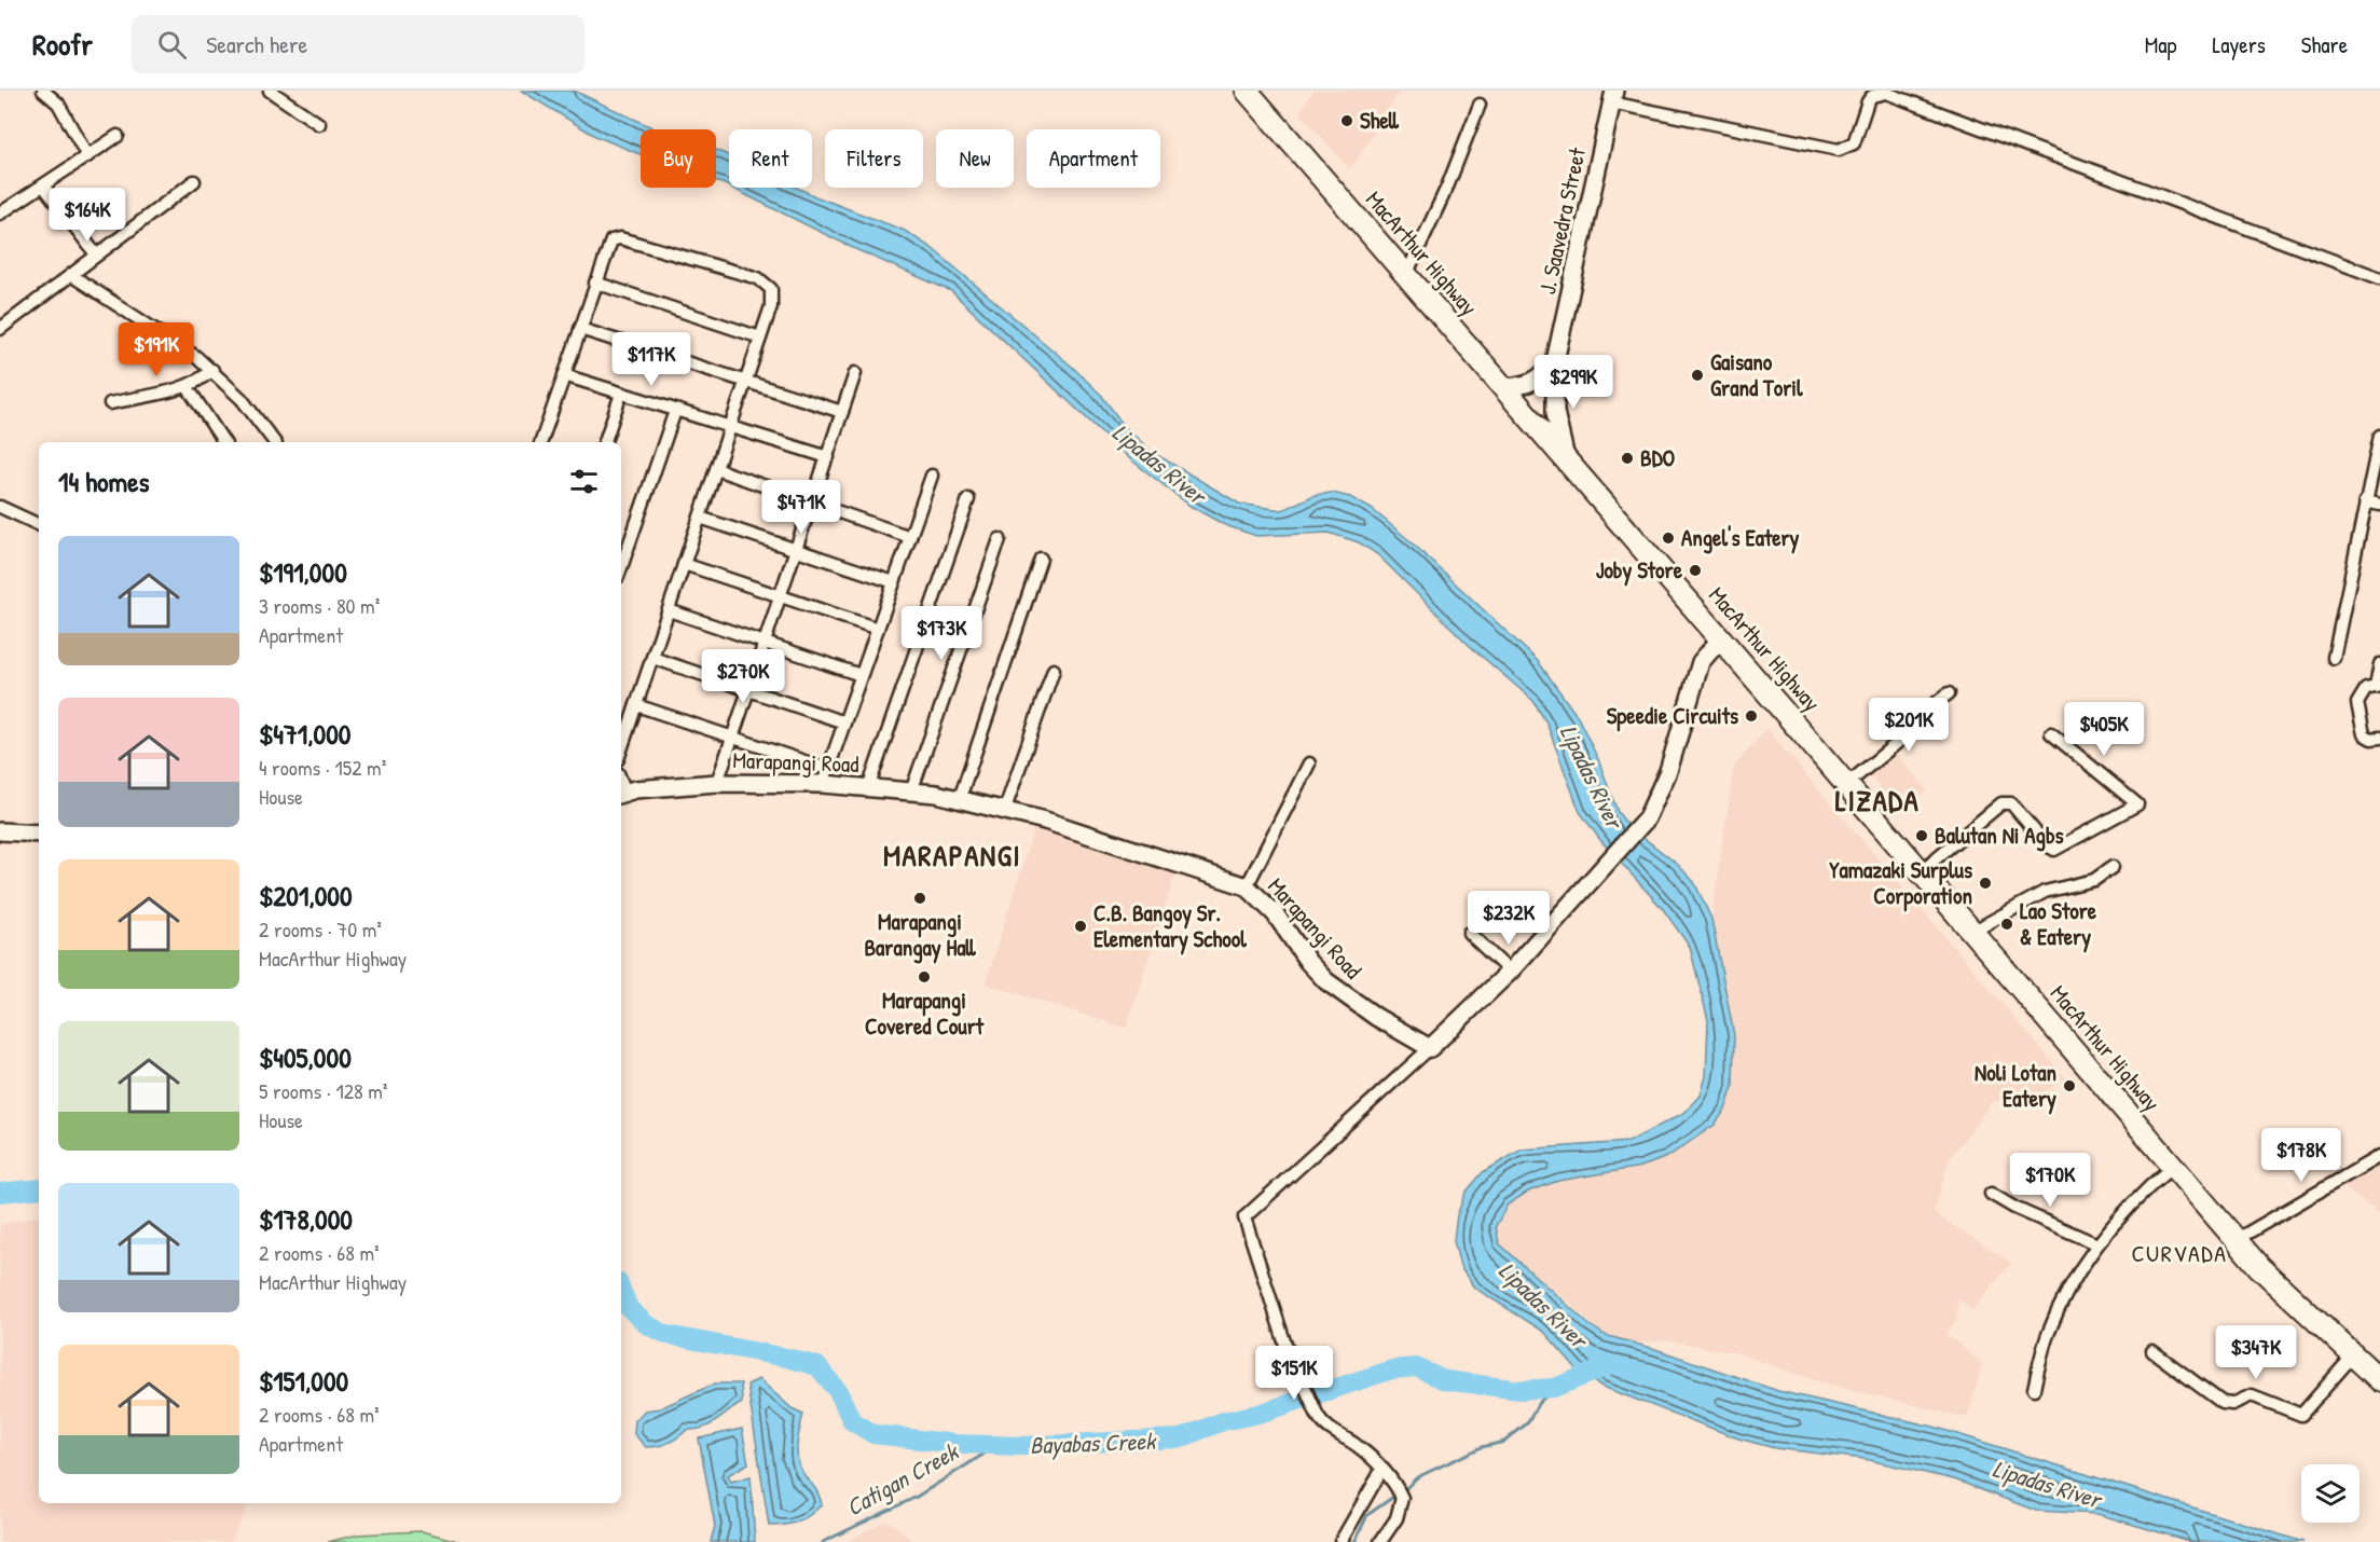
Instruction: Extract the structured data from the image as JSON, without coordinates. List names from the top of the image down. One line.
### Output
{"streets":{"highway":["MacArthur Highway"],"street":["J. Saavedra Street","Marapangi Road"]},"crossings":[["J. Saavedra Street","MacArthur Highway"]],"districts":["LIZADA","MARAPANGI","CURVADA"],"water":["Lipadas River","Bayabas Creek","Catigan Creek"],"places":["Shell","Gaisano Grand Toril","BDO","Angel's Eatery","Joby Store","Speedie Circuits","Balutan Ni Agbs","Yamazaki Surplus Corporation","Marapangi Barangay Hall","Lao Store & Eatery","C.B. Bangoy Sr. Elementary School","Marapangi Covered Court","Noli Lotan Eatery"],"page":{"header":"Roofr","search":"Search here","nav":["Map","Layers","Share"],"chip":["Buy","Rent","Filters","New","Apartment"],"price":["$164K","$191K","$117K","$299K","$471K","$173K","$270K","$201K","$405K","$232K","$178K","$170K","$347K","$151K"],"heading":"14 homes","list":[{"name":"$191,000","note":"3 rooms · 80 m² · Apartment"},{"name":"$471,000","note":"4 rooms · 152 m² · House"},{"name":"$201,000","note":"2 rooms · 70 m² · MacArthur Highway"},{"name":"$405,000","note":"5 rooms · 128 m² · House"},{"name":"$178,000","note":"2 rooms · 68 m² · MacArthur Highway"},{"name":"$151,000","note":"2 rooms · 68 m² · Apartment"}]}}
